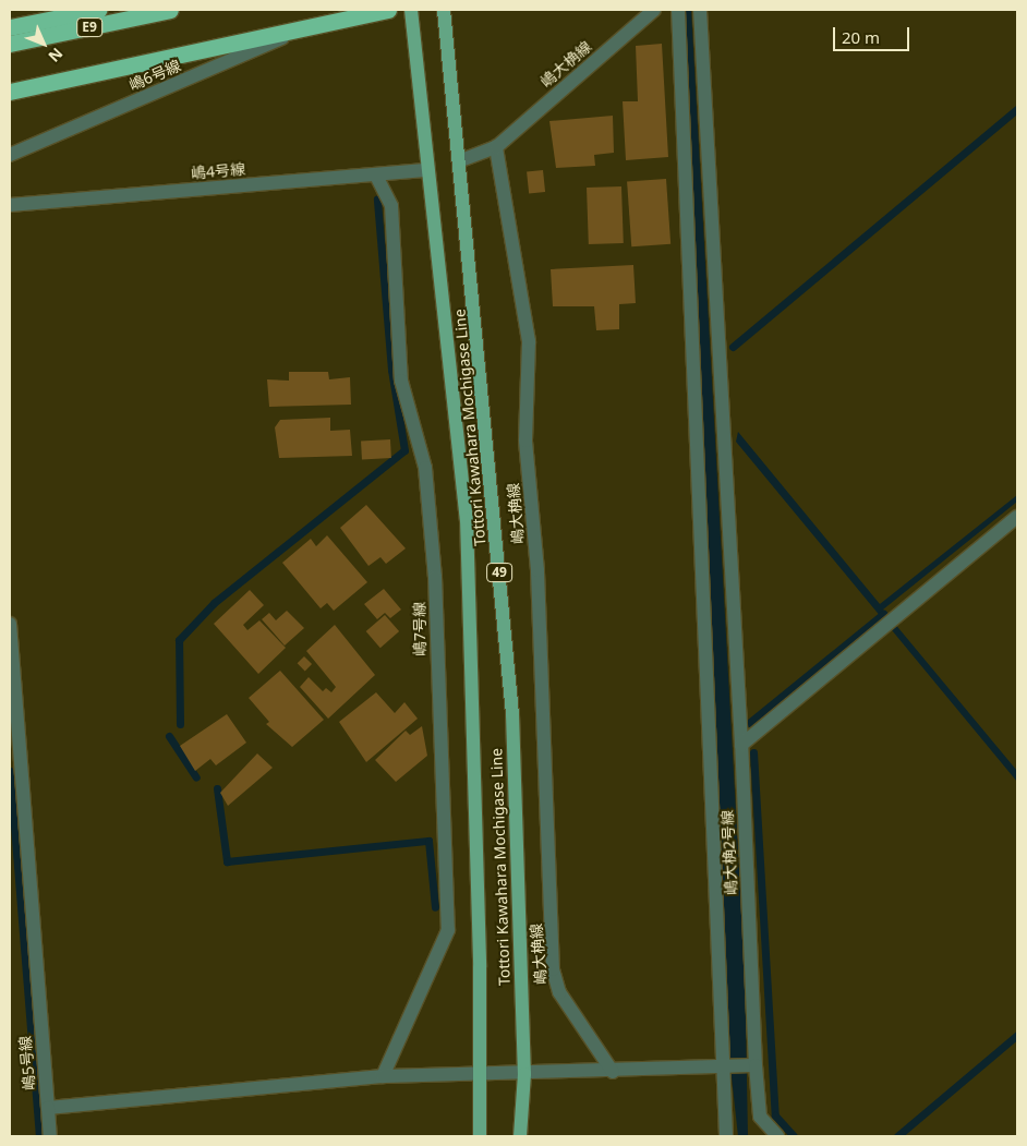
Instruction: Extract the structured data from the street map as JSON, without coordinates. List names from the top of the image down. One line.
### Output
{"streets":{"highway":["E9"],"main road":["Tottori Kawahara Mochigase Line","49"],"street":["嶋大桷線","嶋6号線","嶋4号線","嶋7号線","嶋大桷2号線","嶋5号線"]},"crossings":[["嶋4号線","Tottori Kawahara Mochigase Line"],["嶋4号線","嶋7号線"],["Tottori Kawahara Mochigase Line","嶋5号線"],["嶋7号線","嶋5号線"]],"scale_bar":"20 m","north":"bottom right"}
